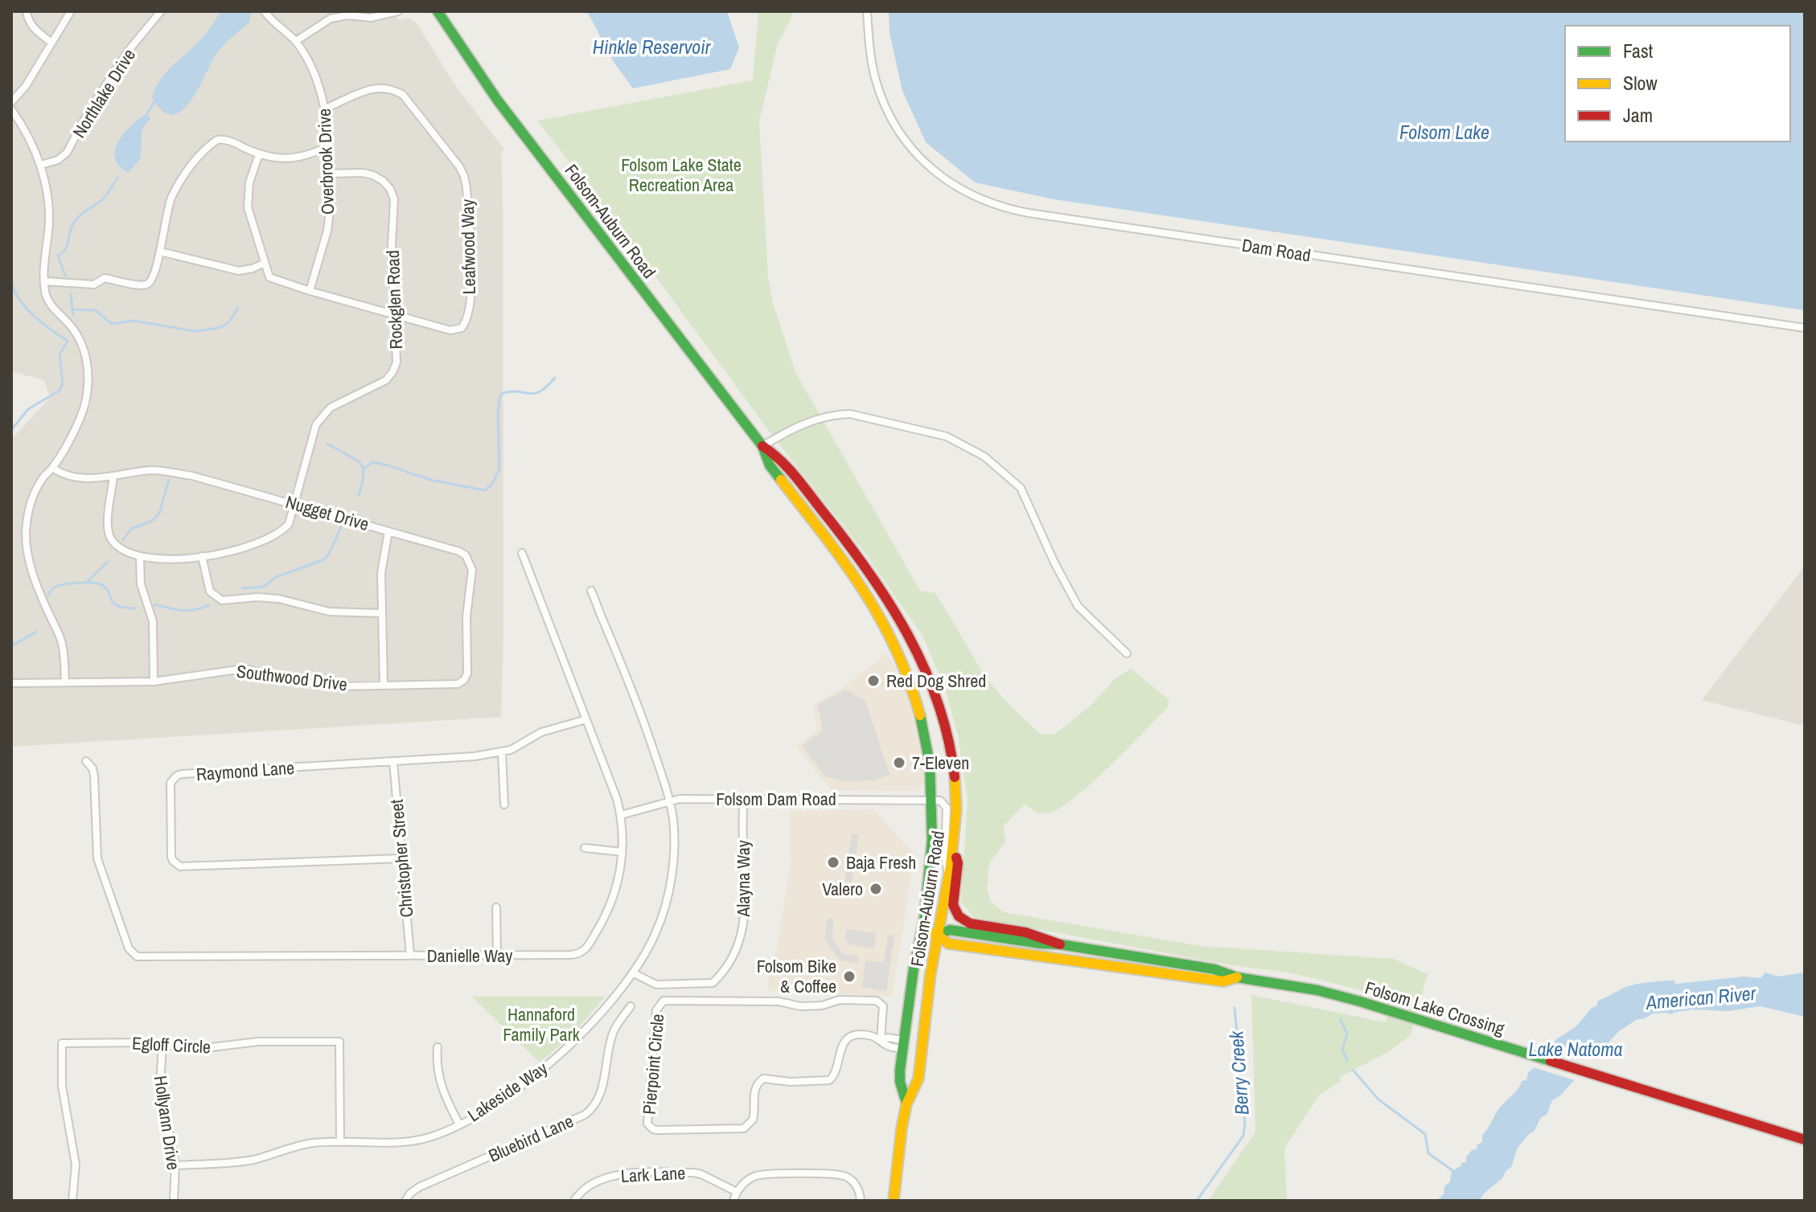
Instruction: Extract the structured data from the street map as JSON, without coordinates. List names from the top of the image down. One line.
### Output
{"streets":{"main road":["Folsom-Auburn Road","Folsom Lake Crossing"],"street":["Northlake Drive","Overbrook Drive","Leafwood Way","Dam Road","Rockglen Road","Nugget Drive","Southwood Drive","Raymond Lane","Folsom Dam Road","Christopher Street","Alayna Way","Danielle Way","Egloff Circle","Pierpoint Circle","Lakeside Way","Hollyann Drive","Bluebird Lane","Lark Lane"]},"crossings":[["Overbrook Drive","Leafwood Way"],["Overbrook Drive","Rockglen Road"],["Folsom-Auburn Road","Folsom Dam Road"],["Folsom-Auburn Road","Folsom Lake Crossing"],["Folsom-Auburn Road","Pierpoint Circle"],["Leafwood Way","Rockglen Road"],["Rockglen Road","Nugget Drive"],["Nugget Drive","Southwood Drive"],["Raymond Lane","Christopher Street"],["Raymond Lane","Danielle Way"],["Folsom Dam Road","Alayna Way"],["Folsom Dam Road","Danielle Way"],["Folsom Dam Road","Lakeside Way"],["Christopher Street","Danielle Way"],["Alayna Way","Lakeside Way"],["Egloff Circle","Lakeside Way"],["Egloff Circle","Hollyann Drive"],["Lakeside Way","Hollyann Drive"]],"water":["Hinkle Reservoir","Folsom Lake","American River","Lake Natoma","Berry Creek"],"parks":["Folsom Lake State Recreation Area","Hannaford Family Park"],"places":["Red Dog Shred","7-Eleven","Baja Fresh","Valero","Folsom Bike & Coffee"],"legend":["Fast","Slow","Jam"]}
